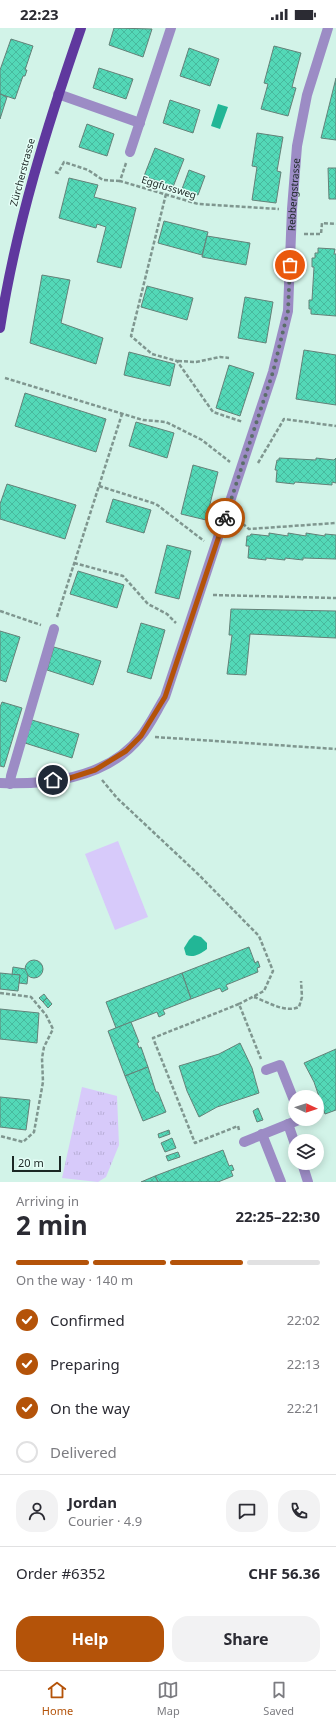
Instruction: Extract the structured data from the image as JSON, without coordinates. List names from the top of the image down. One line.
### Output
{"streets":{"main road":["Zürcherstrasse"],"street":["Rebbergstrasse"],"path":["Eggfussweg"]},"crossings":[["Eggfussweg","Rebbergstrasse"]],"scale_bar":"20 m","north":"right","page":{"status":"22:23","scale":"20 m","heading":["2 min","Arriving in","22:25–22:30"],"panel":["Jordan","Courier · 4.9","Order #6352","CHF 56.36"],"bar":"On the way · 140 m","list":[["Confirmed","22:02"],["Preparing","22:13"],["On the way","22:21"],"Delivered"],"buttons":["Help","Share"],"tabs":["Home","Map","Saved"]}}
